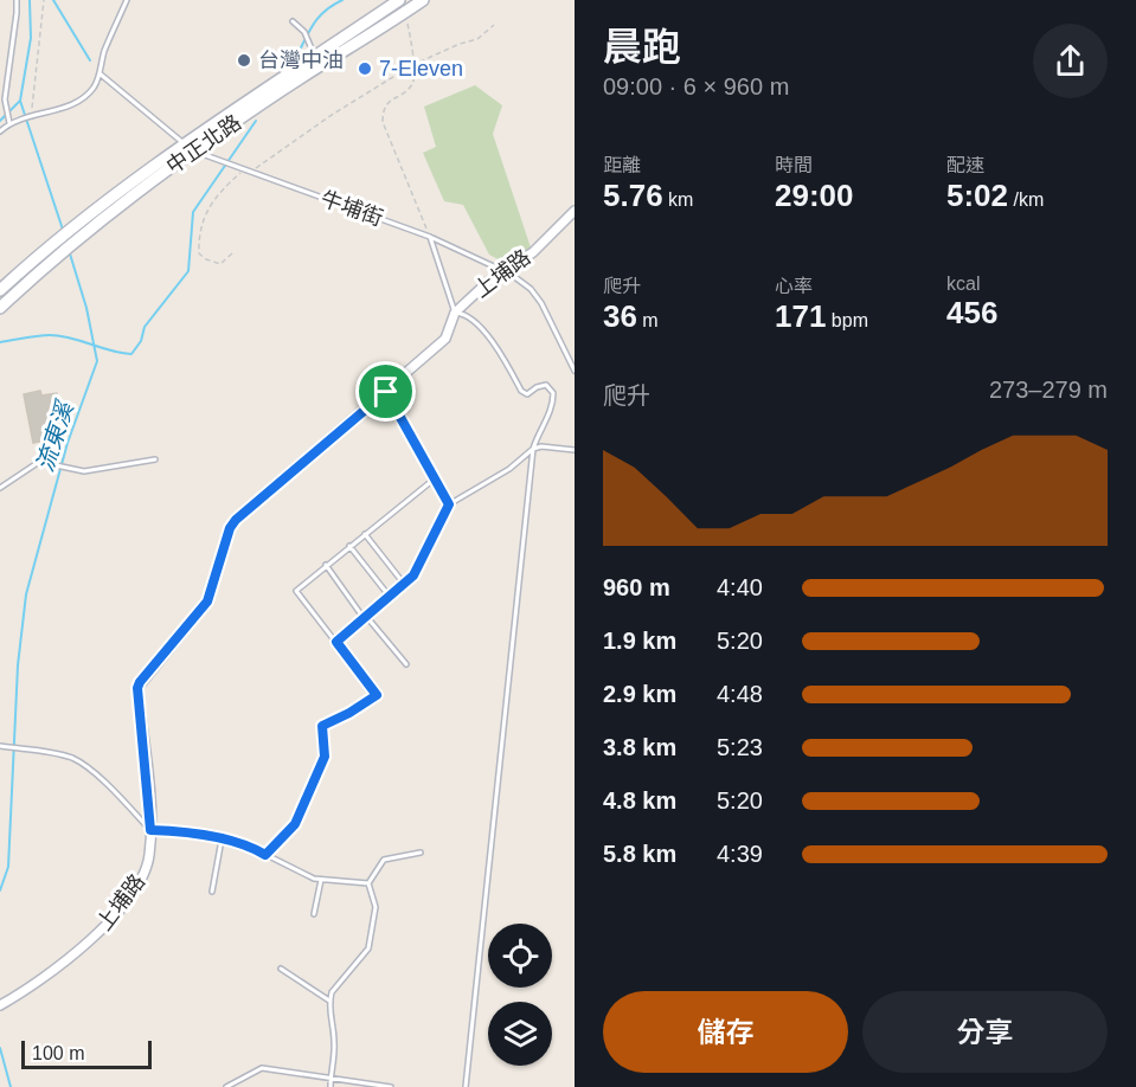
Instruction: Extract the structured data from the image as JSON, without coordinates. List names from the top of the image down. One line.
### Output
{"streets":{"main road":["中正北路"],"street":["上埔路"],"lane":["牛埔街"]},"crossings":[["中正北路","牛埔街"],["牛埔街","上埔路"]],"water":["流東溪"],"places":["台灣中油","7-Eleven"],"scale_bar":"100 m","page":{"heading":["晨跑","09:00 · 6 × 960 m"],"stats":[["距離","5.76 km"],["時間","29:00"],["配速","5:02 /km"],["爬升","36 m"],["心率","171 bpm"],["kcal","456"]],"chart":["爬升","273–279 m"],"list":[{"name":"960 m","note":"4:40"},{"name":"1.9 km","note":"5:20"},{"name":"2.9 km","note":"4:48"},{"name":"3.8 km","note":"5:23"},{"name":"4.8 km","note":"5:20"},{"name":"5.8 km","note":"4:39"}],"buttons":["儲存","分享"],"scale":"100 m"}}
